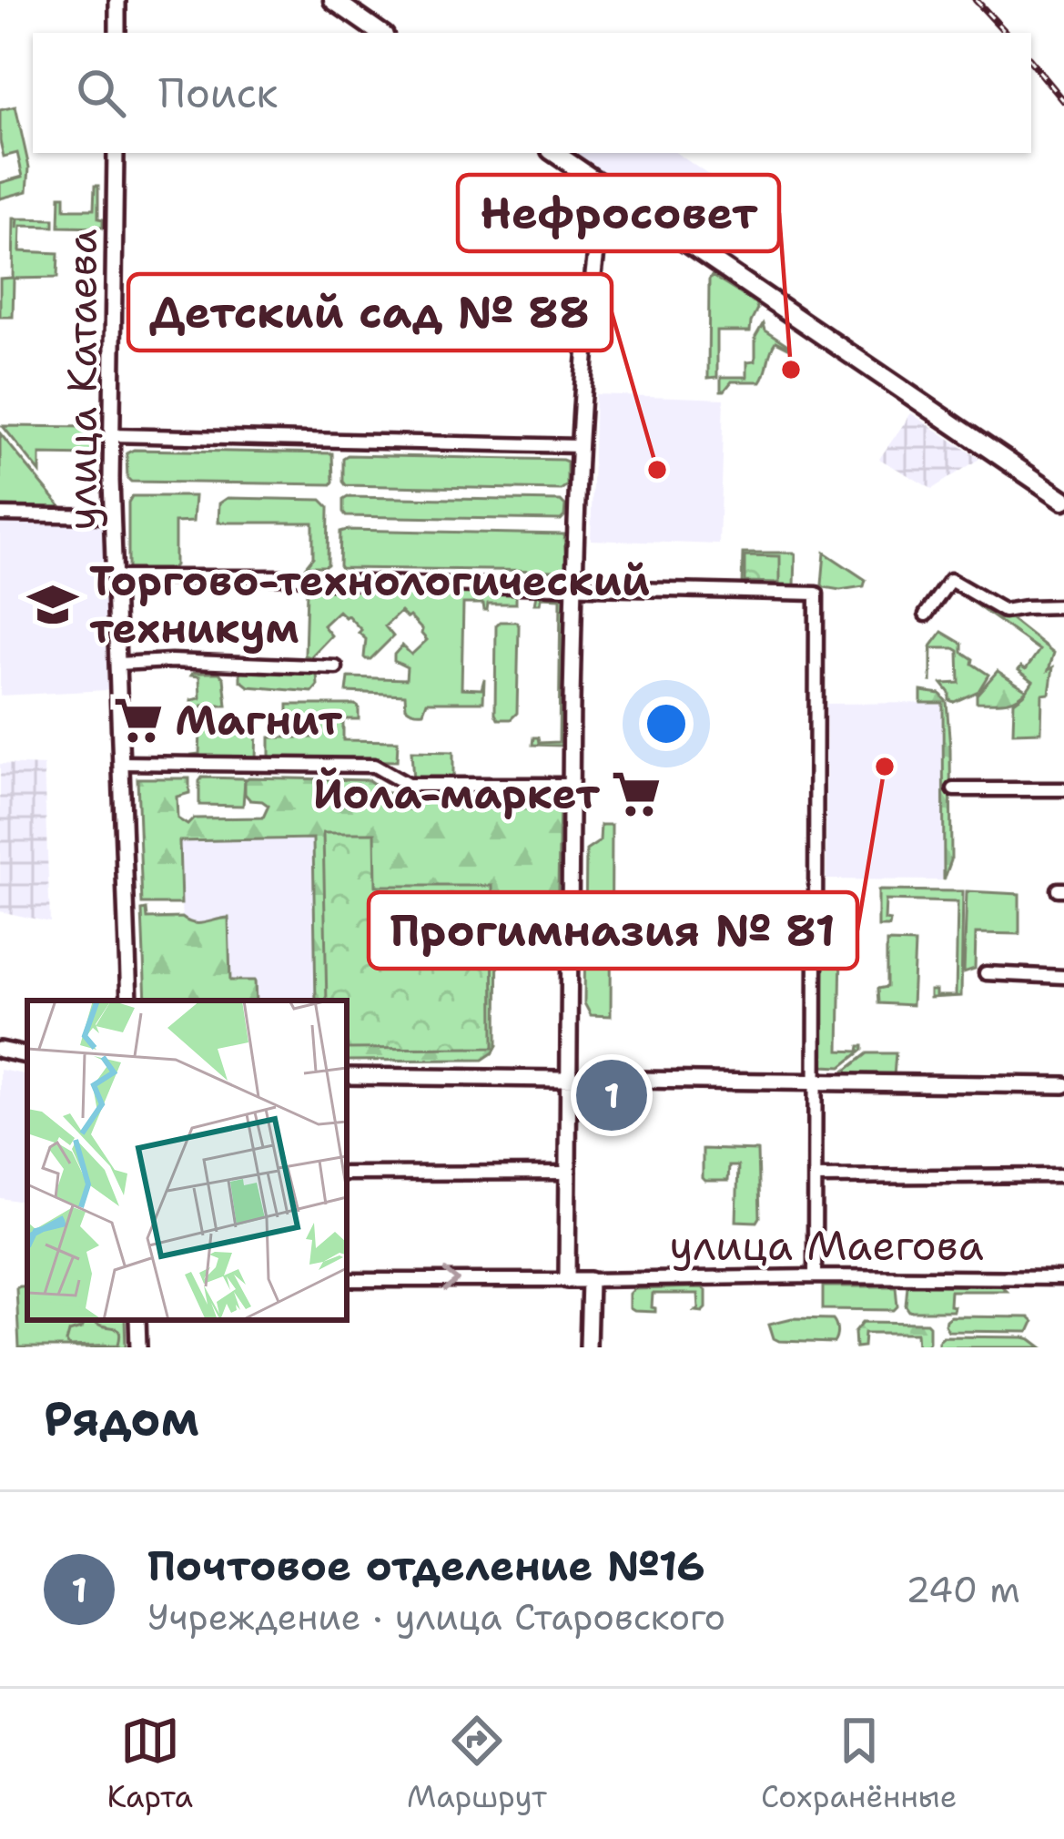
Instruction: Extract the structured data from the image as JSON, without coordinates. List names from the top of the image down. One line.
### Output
{"streets":{"street":["улица Катаева","улица Маегова"]},"places":{"other":["Нефросовет","Детский сад № 88","Прогимназия № 81"],"school or university":["Торгово-технологический техникум"],"supermarket":["Магнит","Йола-маркет"]},"page":{"search":"Поиск","pins":"1","heading":"Рядом","list":[{"mark":"1","name":"Почтовое отделение №16","note":"Учреждение · улица Старовского","value":"240 m"}],"nav":["Карта","Маршрут","Сохранённые"]}}
